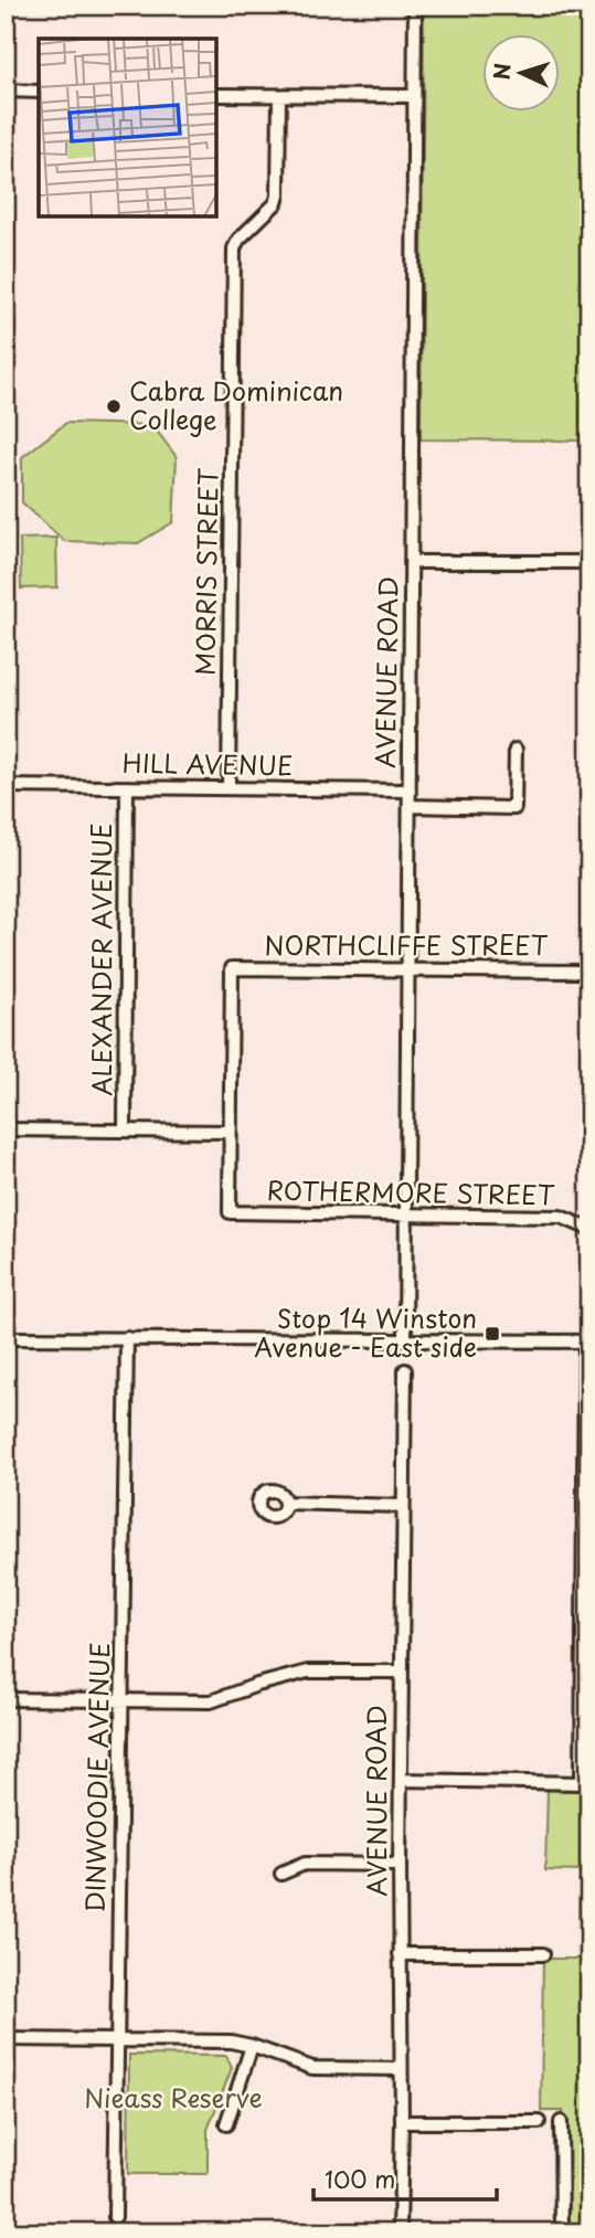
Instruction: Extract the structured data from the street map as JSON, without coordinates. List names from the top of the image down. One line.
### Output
{"streets":{"street":["MORRIS STREET","AVENUE ROAD","HILL AVENUE","NORTHCLIFFE STREET","ALEXANDER AVENUE","ROTHERMORE STREET","DINWOODIE AVENUE"]},"crossings":[["MORRIS STREET","HILL AVENUE"],["AVENUE ROAD","HILL AVENUE"],["AVENUE ROAD","NORTHCLIFFE STREET"],["AVENUE ROAD","ROTHERMORE STREET"],["HILL AVENUE","ALEXANDER AVENUE"],["NORTHCLIFFE STREET","ROTHERMORE STREET"]],"parks":["Nieass Reserve"],"places":{"other":["Cabra Dominican College"],"transit":["Stop 14 Winston Avenue - East side"]},"scale_bar":"100 m","north":"left"}
